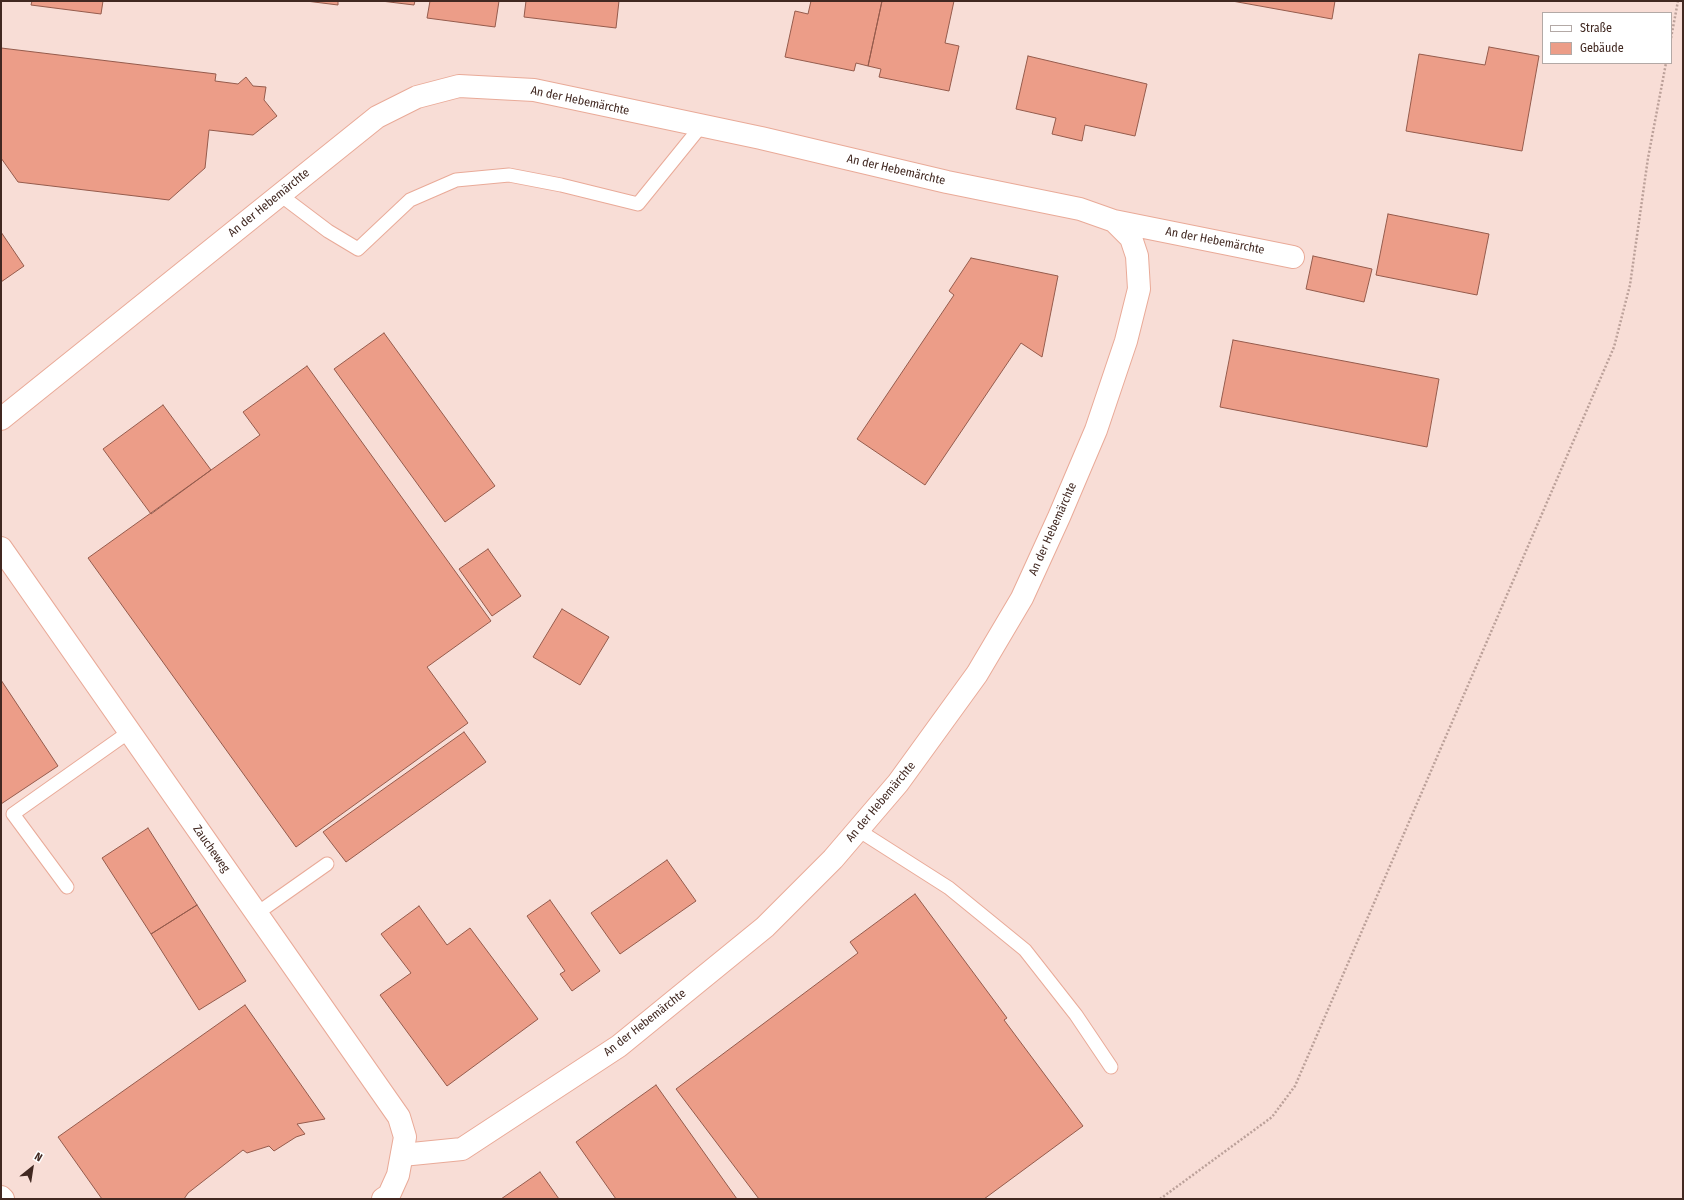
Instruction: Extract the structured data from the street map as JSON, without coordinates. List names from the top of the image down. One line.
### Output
{"streets":{"street":["An der Hebemärchte","Zaucheweg"]},"crossings":[["An der Hebemärchte","Zaucheweg"]],"legend":["Straße","Gebäude"],"north":"top right"}
